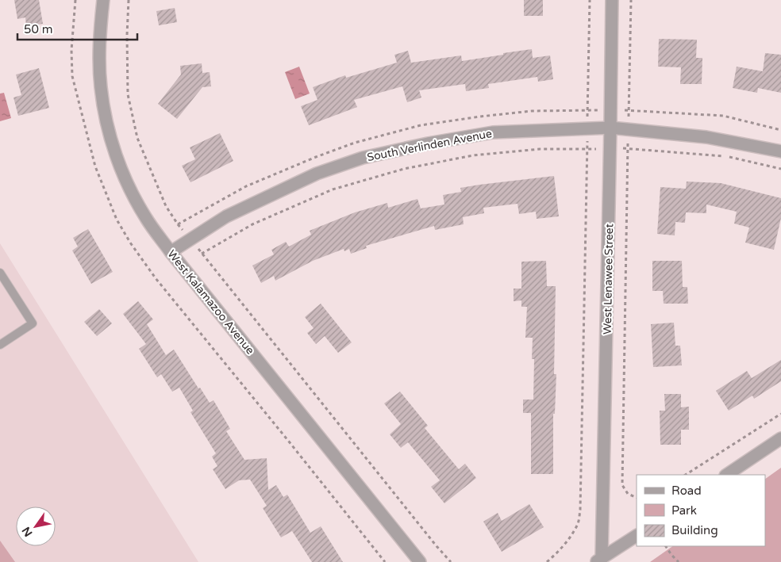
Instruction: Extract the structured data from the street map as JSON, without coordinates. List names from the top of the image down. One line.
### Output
{"streets":{"street":["South Verlinden Avenue","West Lenawee Street","West Kalamazoo Avenue"]},"crossings":[["South Verlinden Avenue","West Lenawee Street"],["South Verlinden Avenue","West Kalamazoo Avenue"]],"legend":["Road","Park","Building"],"scale_bar":"50 m","north":"bottom left"}
